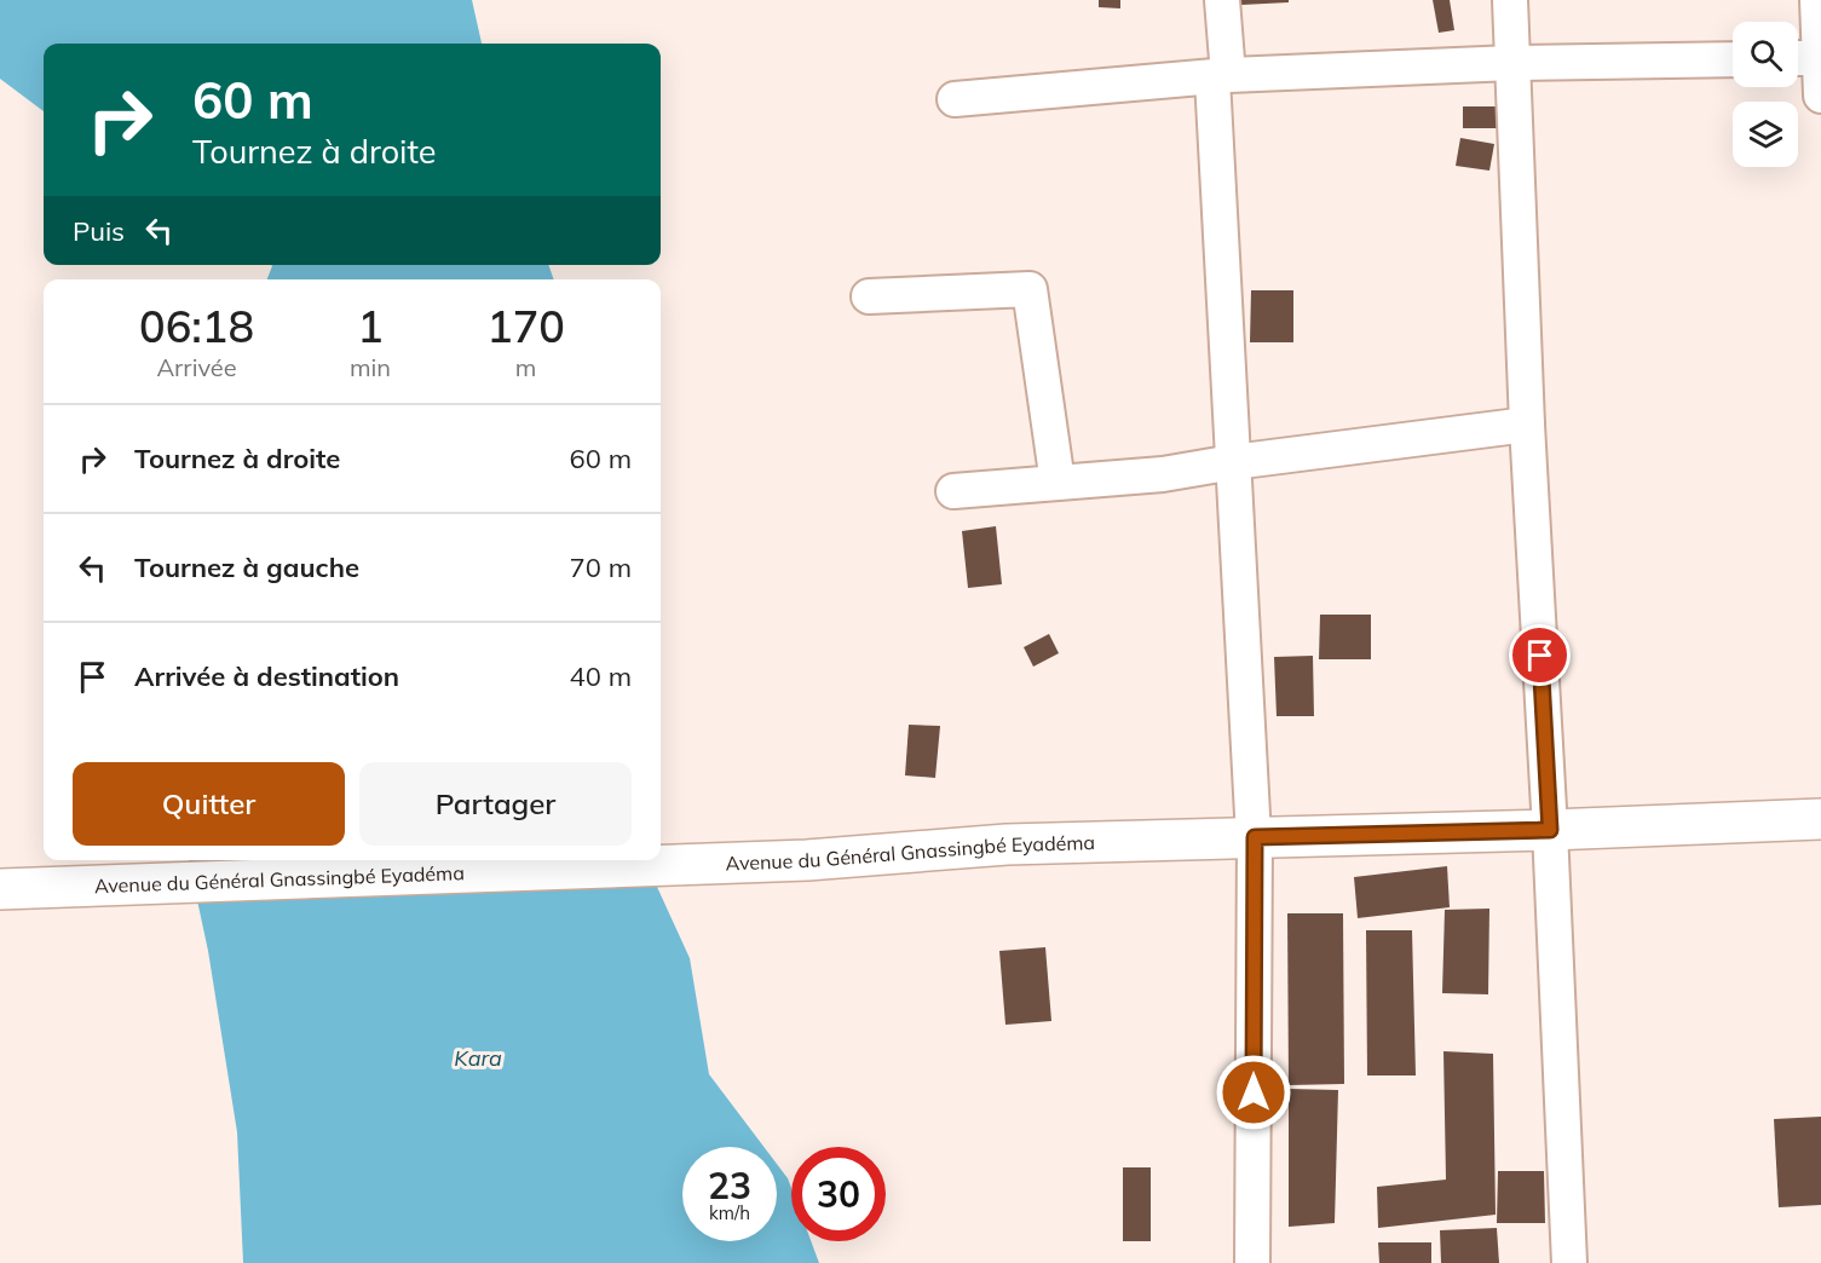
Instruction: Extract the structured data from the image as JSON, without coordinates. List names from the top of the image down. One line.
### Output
{"streets":{"main road":["Avenue du Général Gnassingbé Eyadéma"]},"water":["Kara"],"page":{"turn":["60 m","Tournez à droite"],"then":"Puis","eta":["06:18","Arrivée","1","min","170","m"],"list":[{"name":"Tournez à droite","value":"60 m"},{"name":"Tournez à gauche","value":"70 m"},{"name":"Arrivée à destination","value":"40 m"}],"buttons":["Quitter","Partager"],"speed":"23 km/h","limit":"30"}}
